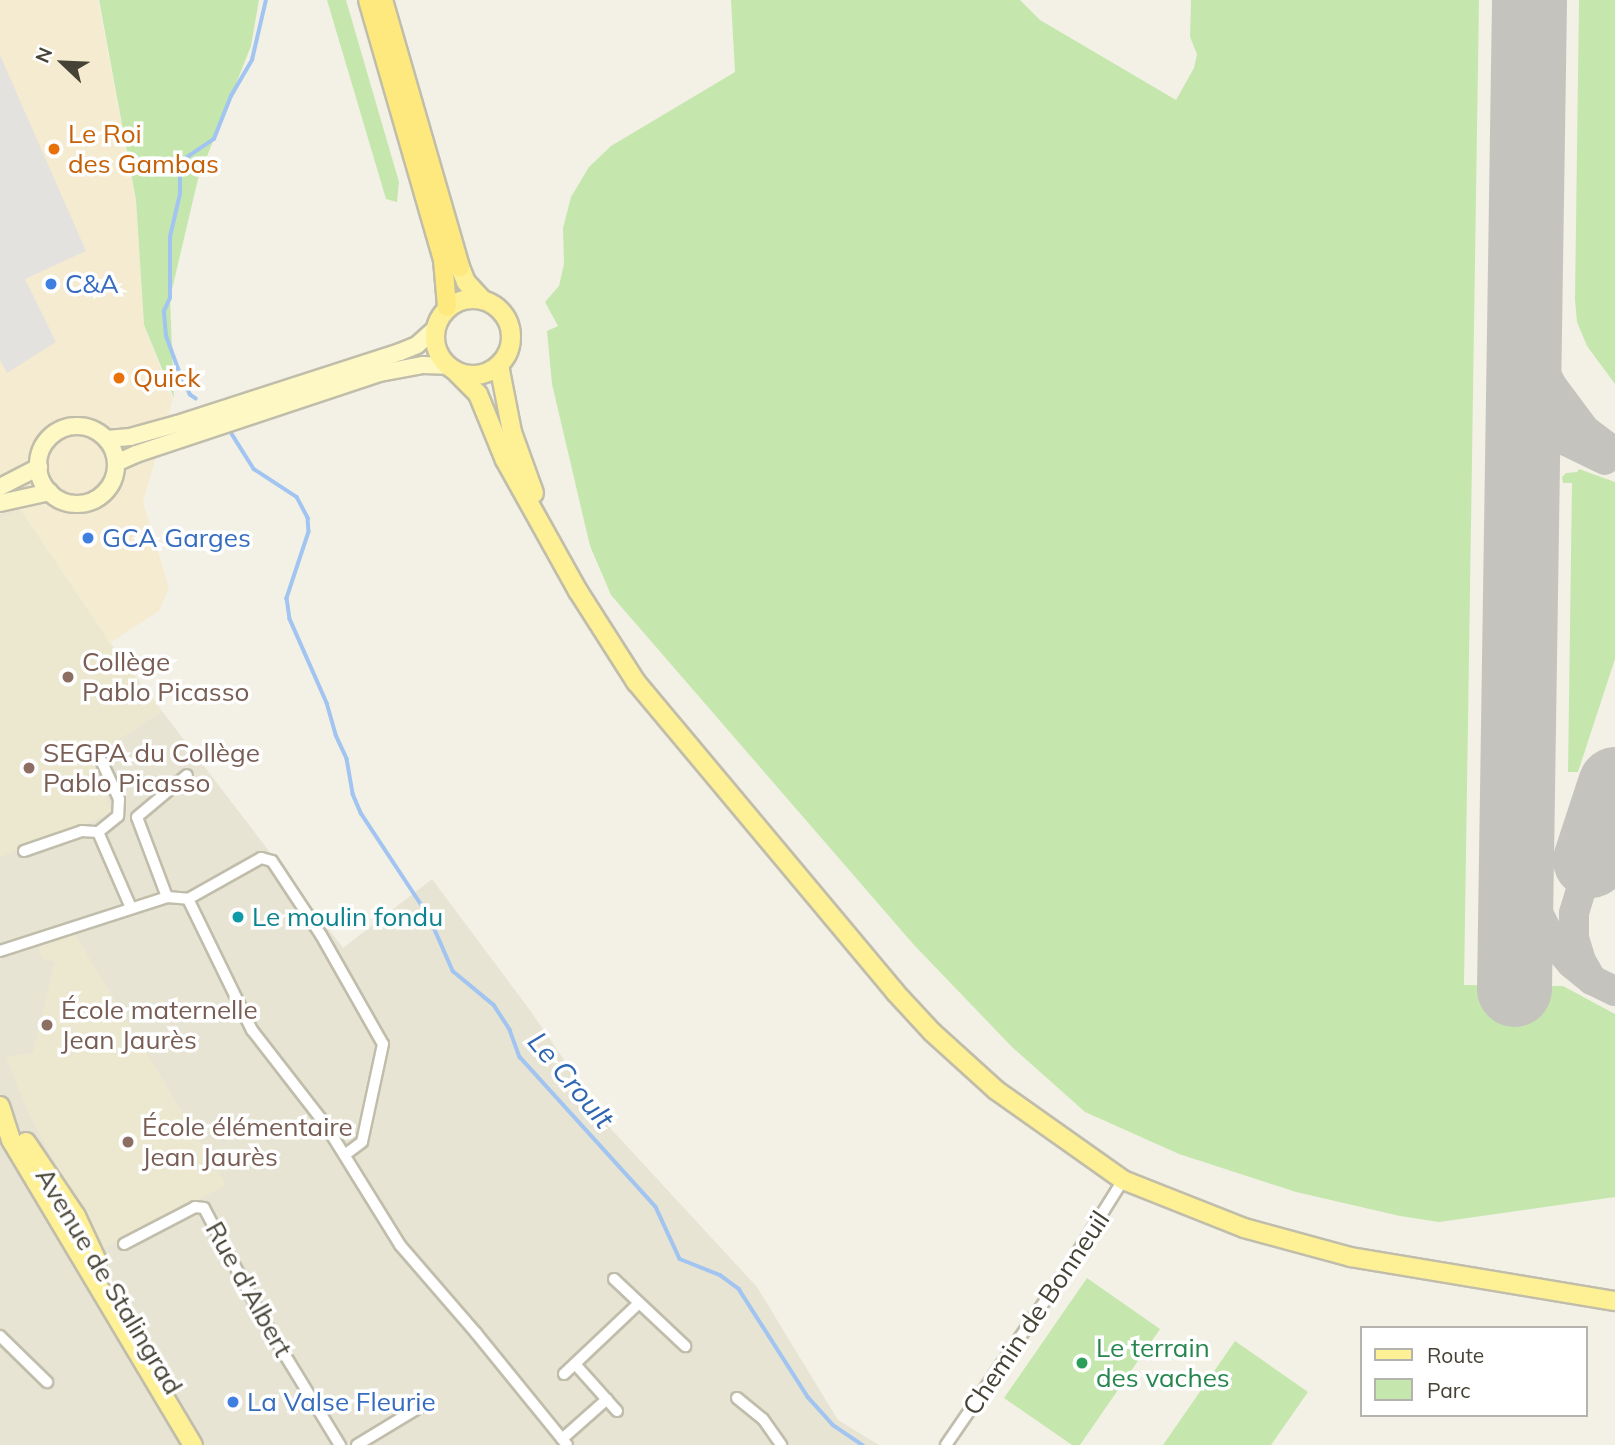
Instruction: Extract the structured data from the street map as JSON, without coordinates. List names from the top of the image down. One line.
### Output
{"streets":{"main road":["Avenue de Stalingrad"],"street":["Rue d'Albert","Chemin de Bonneuil"]},"water":["Le Croult"],"places":["Le Roi des Gambas","C&A","Quick","GCA Garges","Collège Pablo Picasso","SEGPA du Collège Pablo Picasso","Le moulin fondu","École maternelle Jean Jaurès","École élémentaire Jean Jaurès","Le terrain des vaches","La Valse Fleurie"],"legend":["Route","Parc"],"north":"top left"}
